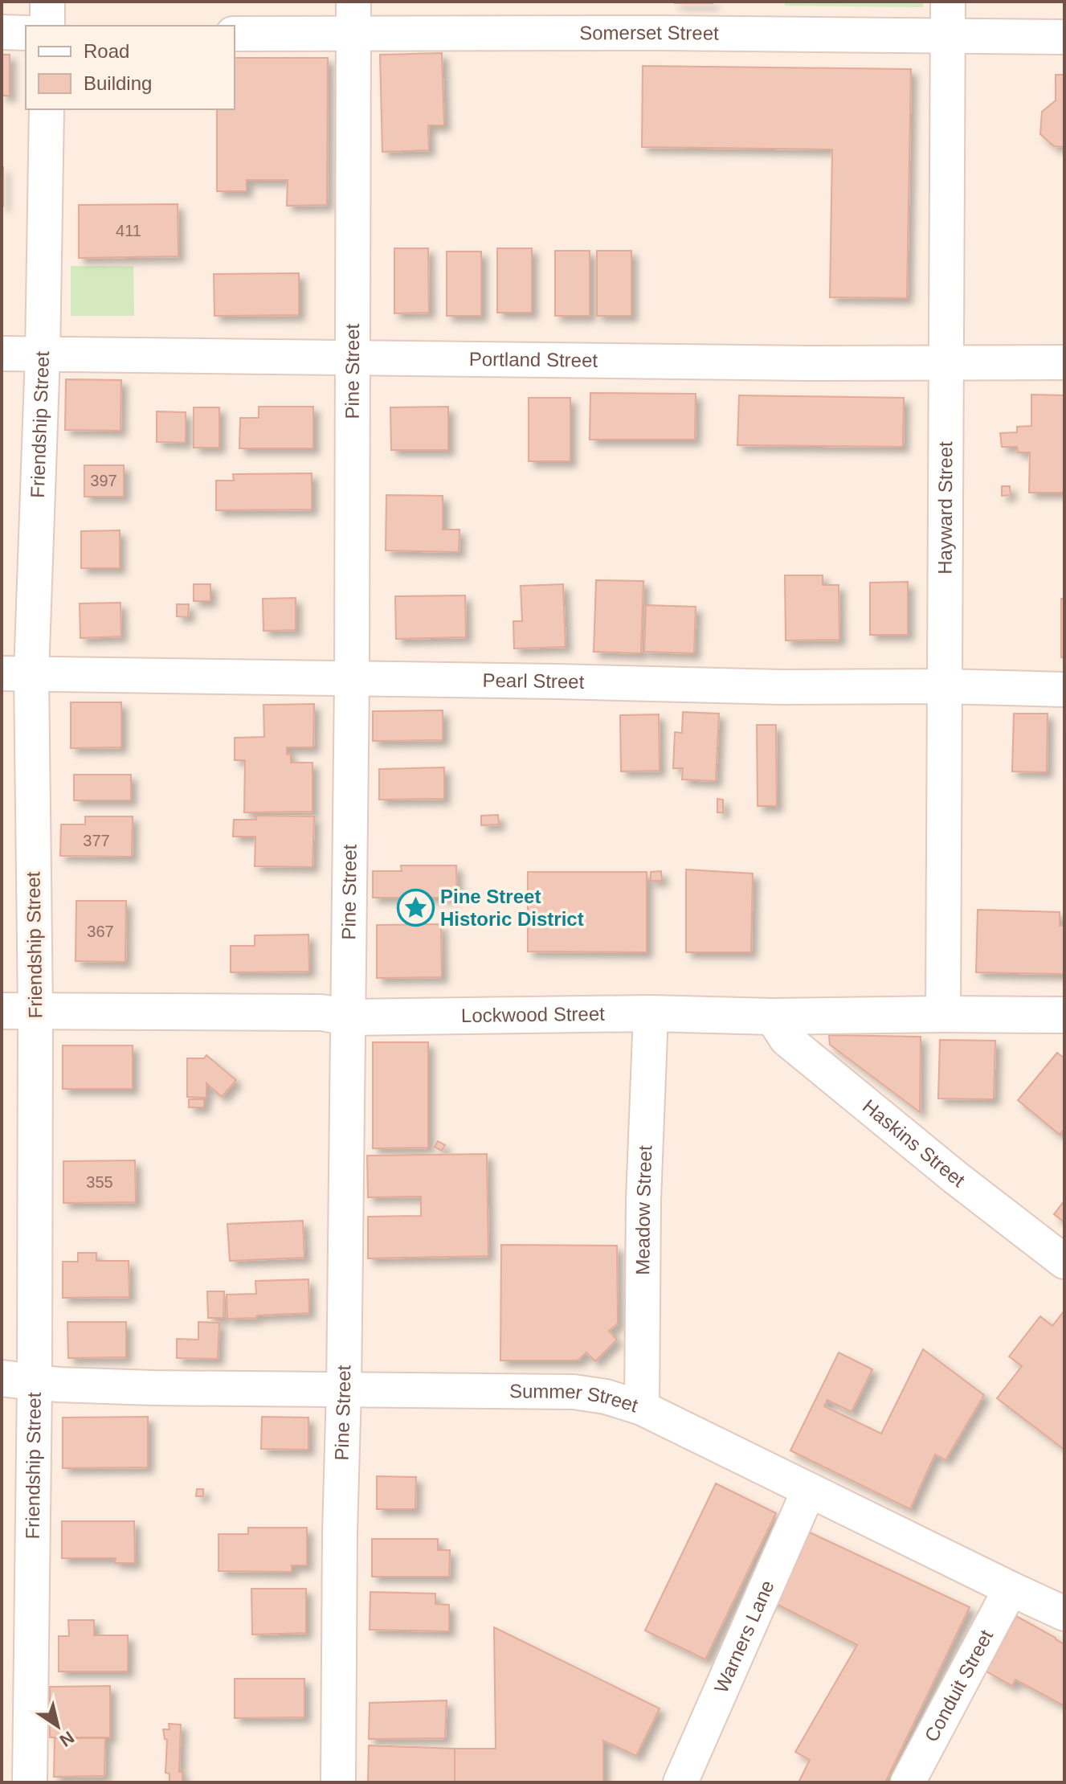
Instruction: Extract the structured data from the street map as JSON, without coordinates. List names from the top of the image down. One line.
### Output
{"streets":{"street":["Somerset Street","Portland Street","Pine Street","Friendship Street","Hayward Street","Pearl Street","Lockwood Street","Haskins Street","Meadow Street","Summer Street","Warners Lane","Conduit Street"]},"crossings":[["Somerset Street","Pine Street"],["Somerset Street","Hayward Street"],["Portland Street","Pine Street"],["Portland Street","Friendship Street"],["Portland Street","Hayward Street"],["Pine Street","Pearl Street"],["Pine Street","Lockwood Street"],["Pine Street","Summer Street"],["Friendship Street","Pearl Street"],["Friendship Street","Lockwood Street"],["Friendship Street","Summer Street"],["Hayward Street","Pearl Street"],["Hayward Street","Lockwood Street"],["Lockwood Street","Haskins Street"],["Lockwood Street","Meadow Street"],["Meadow Street","Summer Street"],["Summer Street","Warners Lane"],["Summer Street","Conduit Street"]],"places":{"place":["Pine Street Historic District"]},"house_numbers":["411","397","377","367","355"],"legend":["Road","Building"],"north":"bottom right"}
